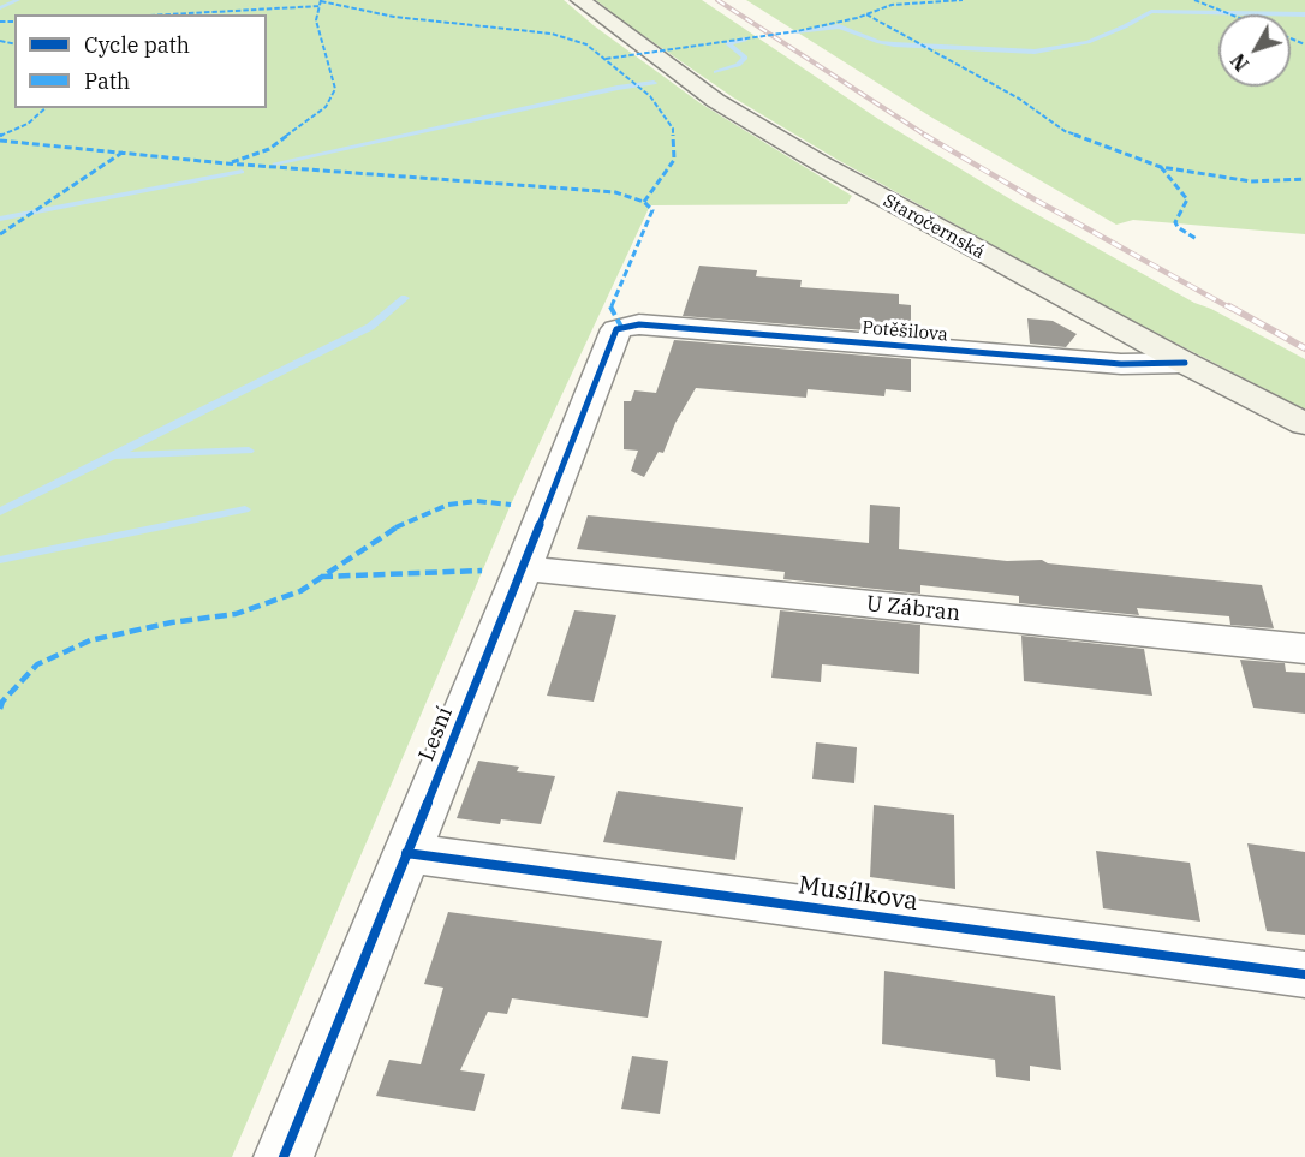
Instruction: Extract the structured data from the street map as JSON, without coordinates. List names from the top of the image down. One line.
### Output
{"streets":{"main road":["Staročernská"],"street":["Potěšilova","U Zábran","Lesní","Musílkova"]},"crossings":[["Staročernská","Potěšilova"],["Potěšilova","Lesní"],["U Zábran","Lesní"],["Lesní","Musílkova"]],"legend":["Cycle path","Path"],"north":"bottom left"}
